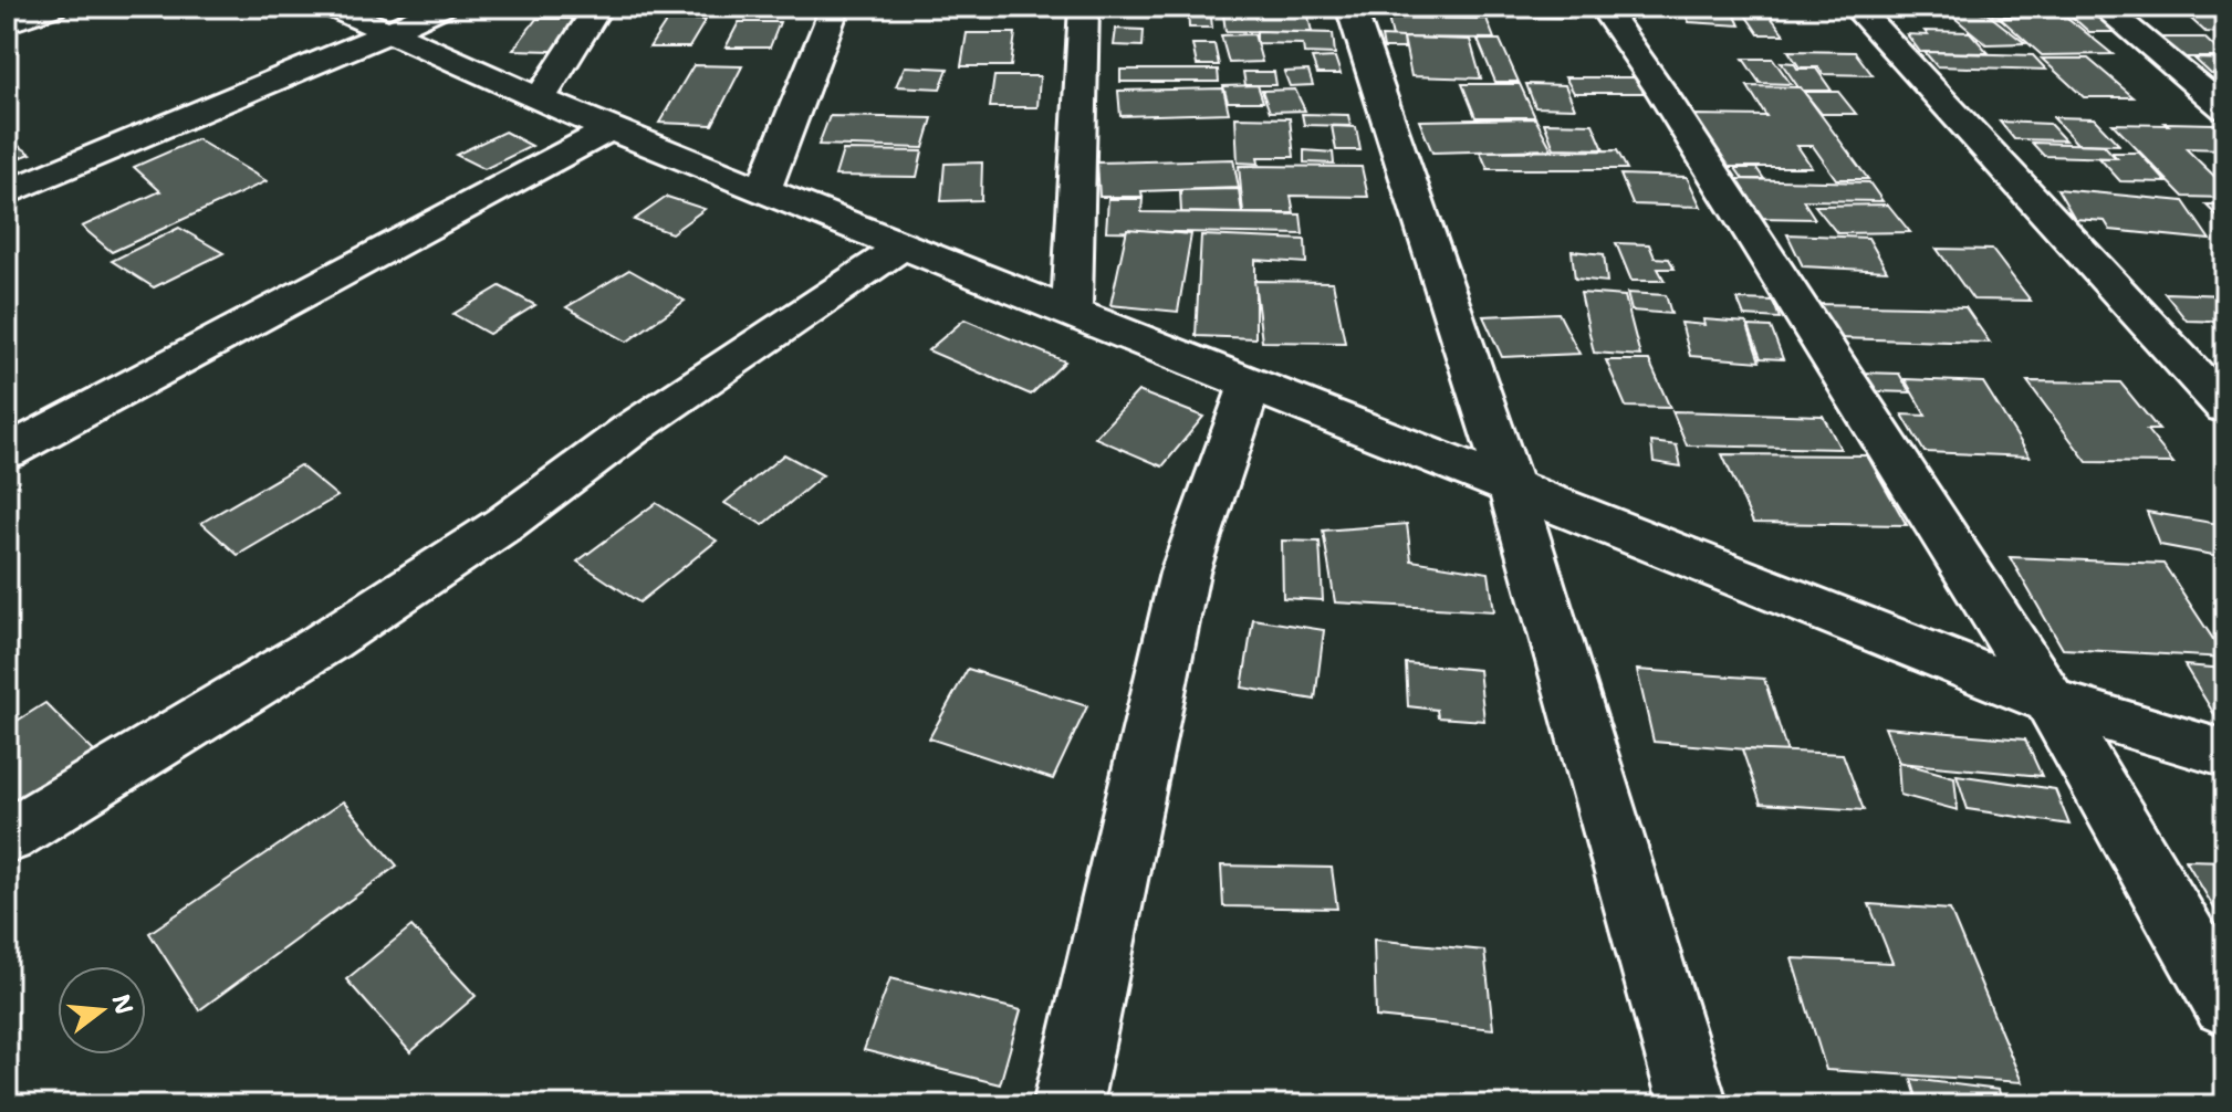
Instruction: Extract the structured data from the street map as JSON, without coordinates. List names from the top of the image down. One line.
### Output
{"north":"right"}
